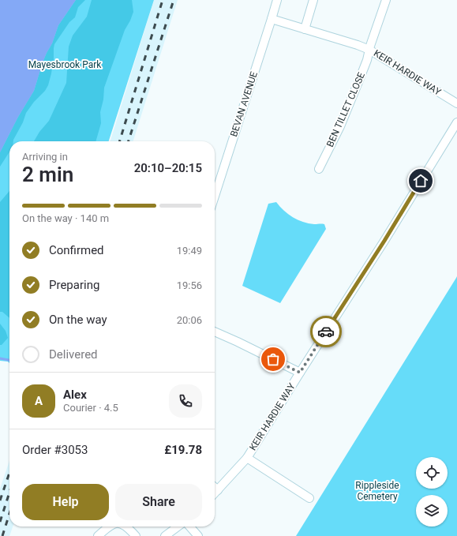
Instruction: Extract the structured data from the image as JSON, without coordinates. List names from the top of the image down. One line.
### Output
{"streets":{"street":["KEIR HARDIE WAY","BEVAN AVENUE","BEN TILLET CLOSE"]},"crossings":[["KEIR HARDIE WAY","BEN TILLET CLOSE"]],"parks":["Mayesbrook Park","Rippleside Cemetery"],"page":{"heading":["2 min","Arriving in","20:10–20:15"],"panel":["Alex","Courier · 4.5","Order #3053","£19.78"],"bar":"On the way · 140 m","list":[["Confirmed","19:49"],["Preparing","19:56"],["On the way","20:06"],"Delivered"],"round":"A","buttons":["Help","Share"]}}
